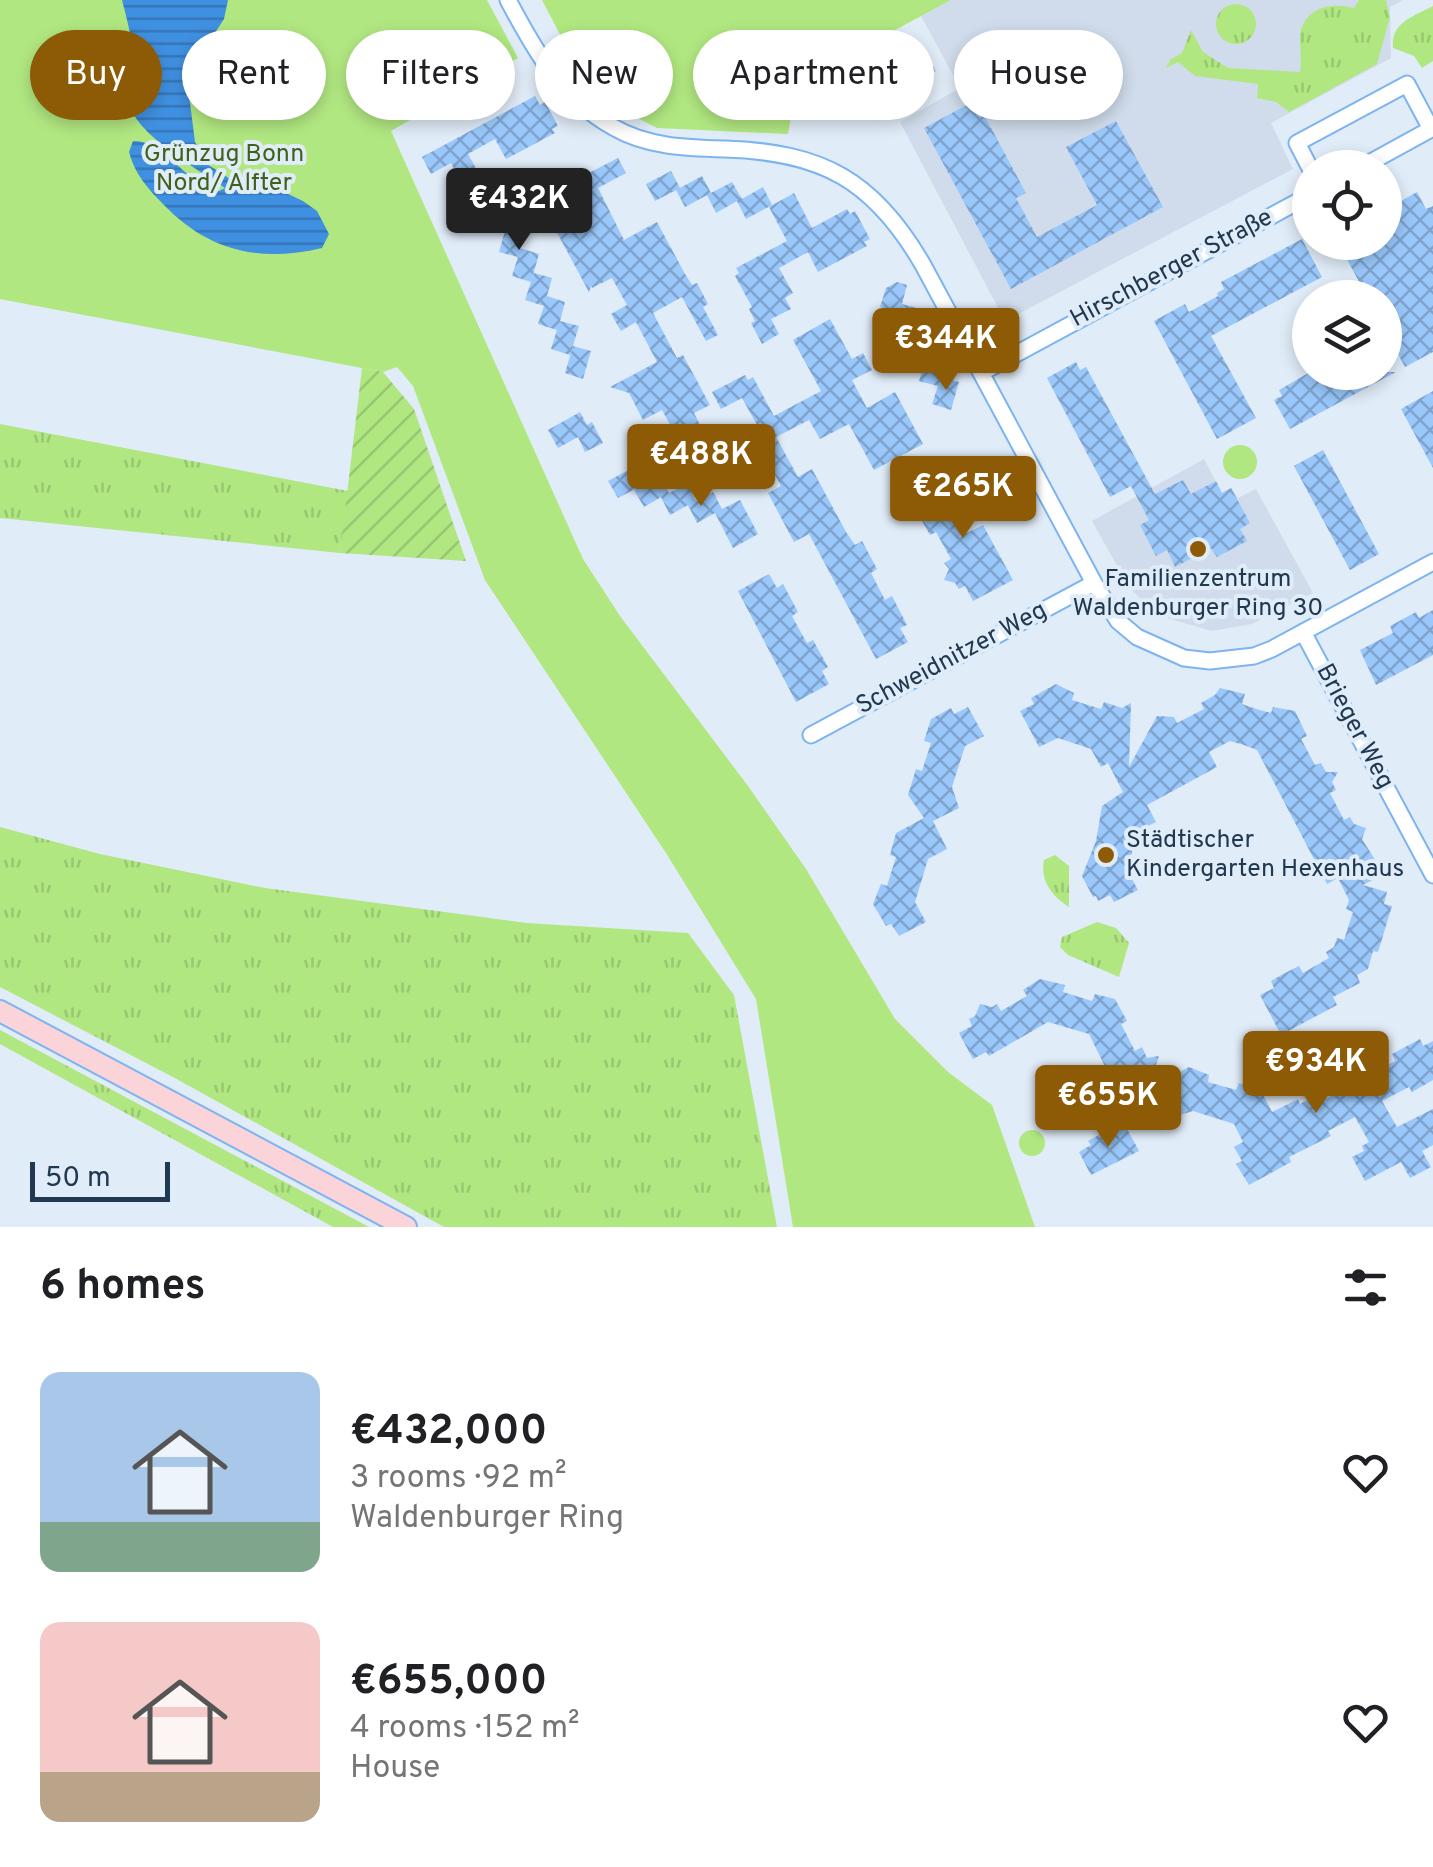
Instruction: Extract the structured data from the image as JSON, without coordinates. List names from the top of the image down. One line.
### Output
{"streets":{"street":["Hirschberger Straße","Schweidnitzer Weg","Brieger Weg"]},"parks":["Grünzug Bonn Nord/ Alfter"],"places":["Familienzentrum Waldenburger Ring 30","Städtischer Kindergarten Hexenhaus"],"scale_bar":"50 m","page":{"chip":["Buy","Rent","Filters","New","Apartment","House"],"price":["€432K","€344K","€488K","€265K","€934K","€655K"],"scale":"50 m","heading":"6 homes","list":[{"name":"€432,000","note":"3 rooms · 92 m² · Waldenburger Ring"},{"name":"€655,000","note":"4 rooms · 152 m² · House"}]}}
